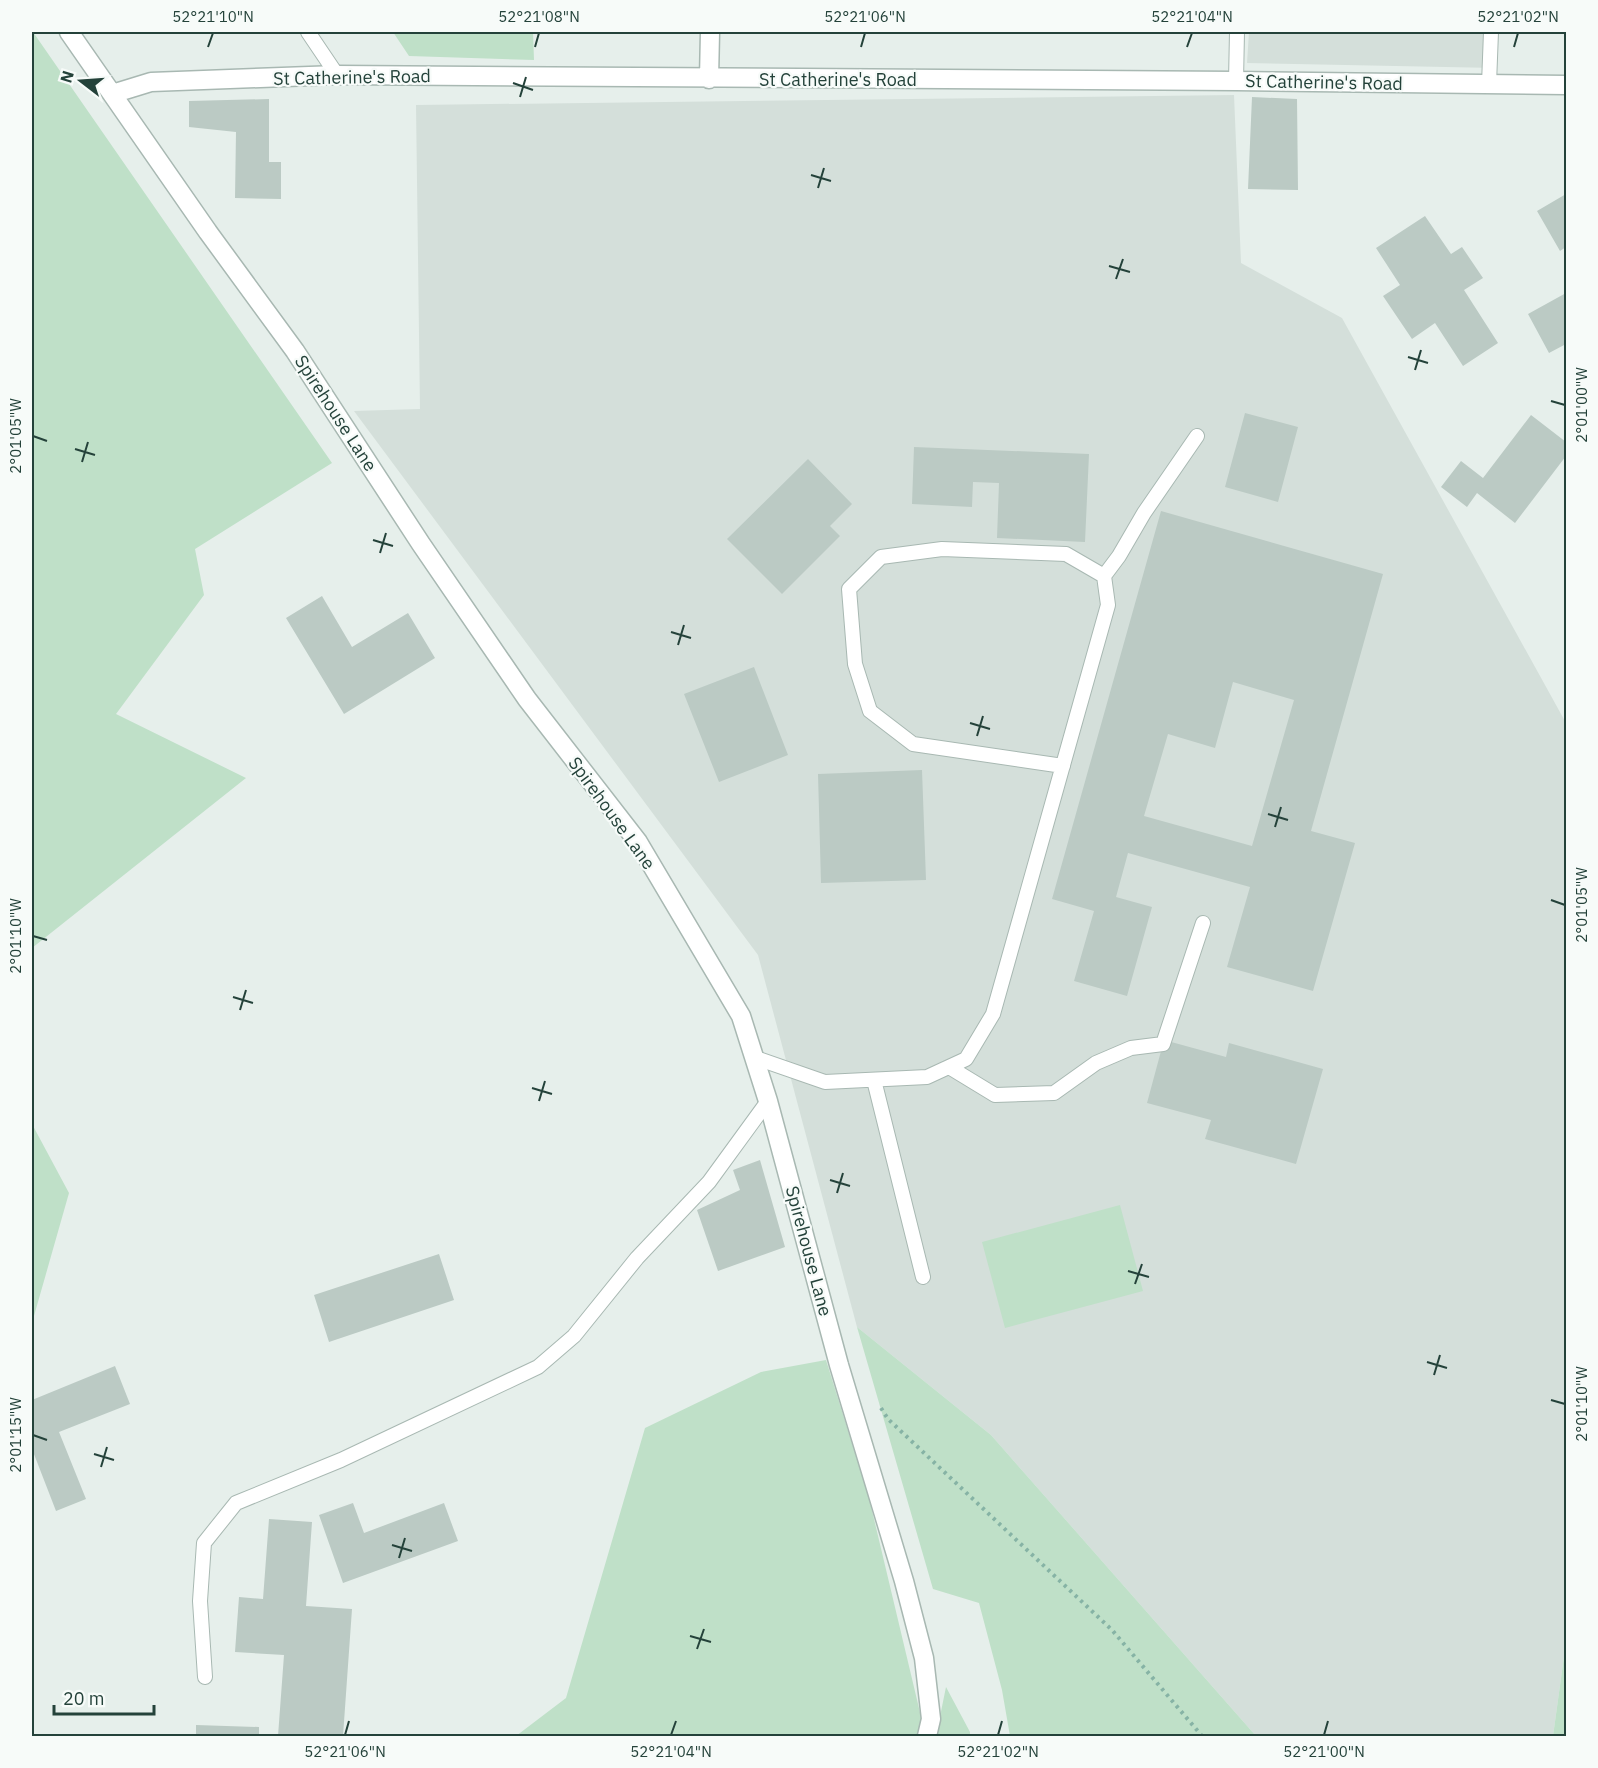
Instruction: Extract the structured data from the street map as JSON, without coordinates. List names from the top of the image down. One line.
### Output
{"streets":{"street":["St Catherine's Road","Spirehouse Lane"]},"crossings":[["St Catherine's Road","Spirehouse Lane"]],"scale_bar":"20 m","north":"left","coordinates":["52°21'10\"N","52°21'08\"N","52°21'06\"N","52°21'04\"N","52°21'02\"N","2°01'00\"W","2°01'05\"W","2°01'10\"W","2°01'15\"W","52°21'00\"N"]}
